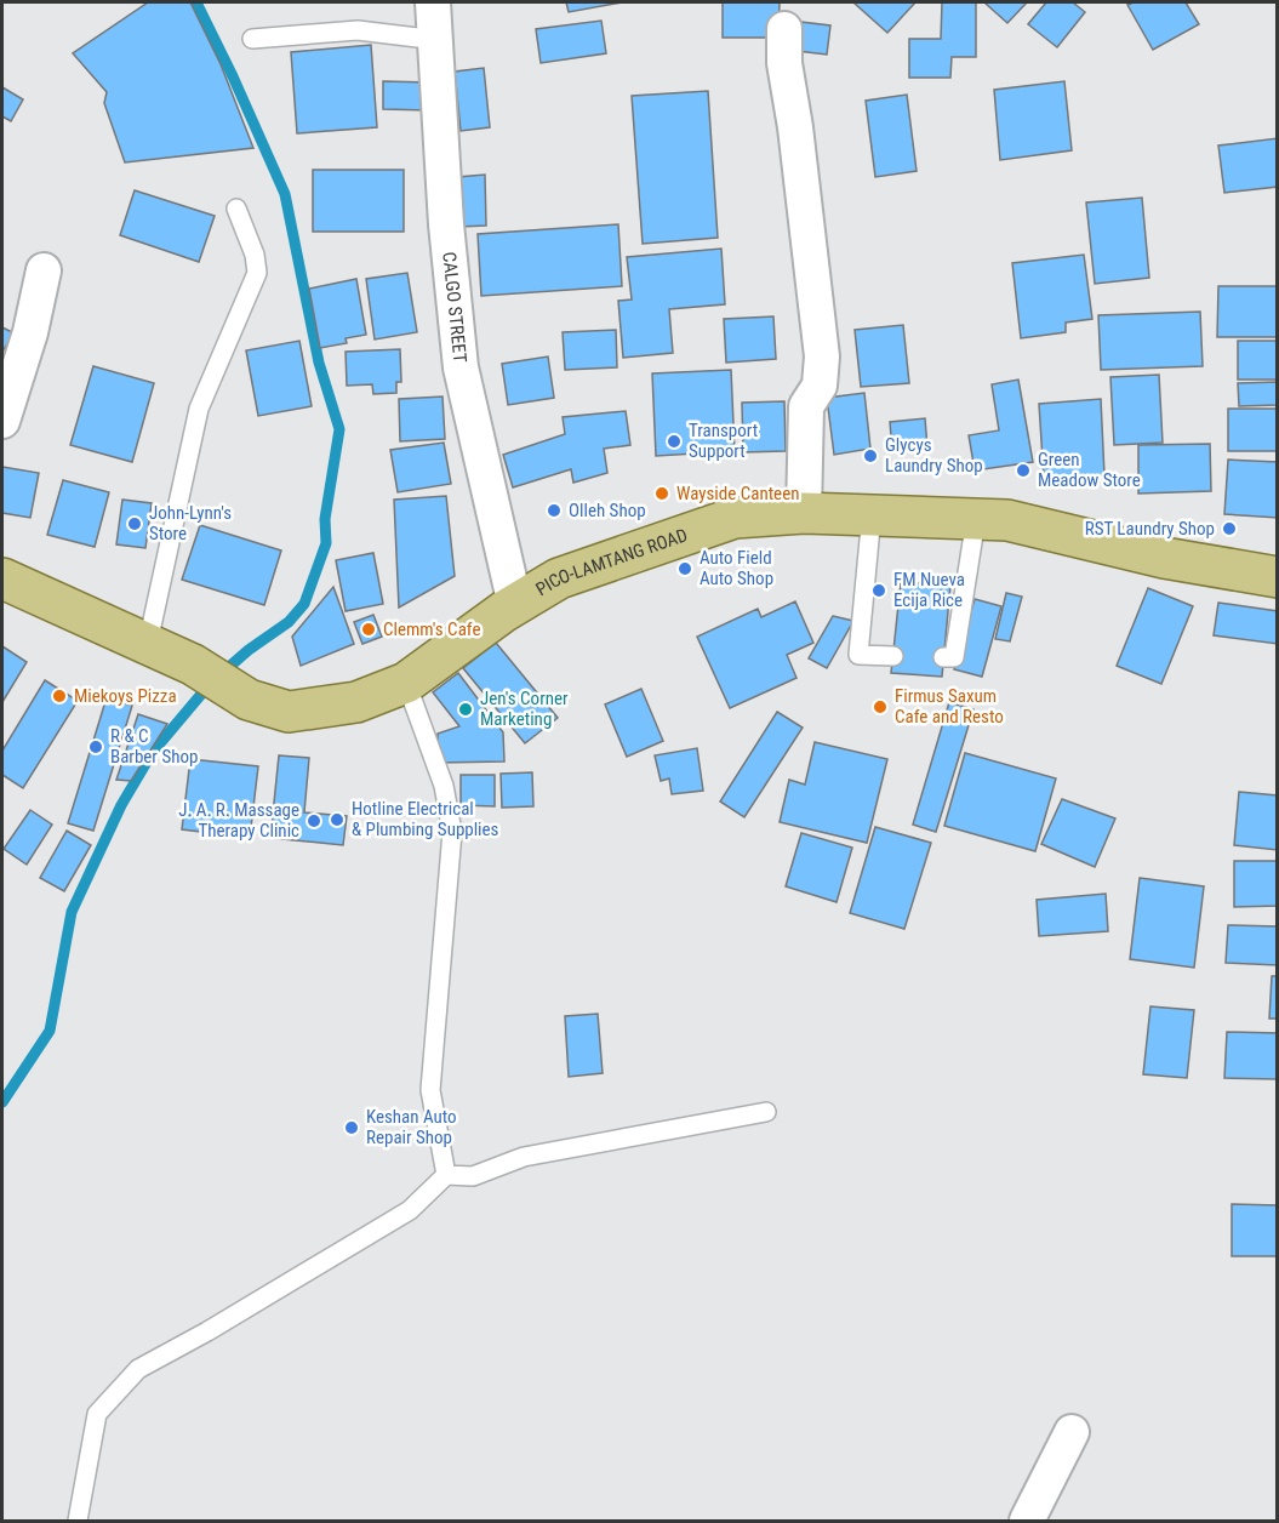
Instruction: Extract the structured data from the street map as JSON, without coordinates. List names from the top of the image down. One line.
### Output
{"streets":{"main road":["PICO-LAMTANG ROAD"],"street":["CALGO STREET"]},"crossings":[["CALGO STREET","PICO-LAMTANG ROAD"]],"places":["Transport Support","Glycys Laundry Shop","Green Meadow Store","Wayside Canteen","Olleh Shop","John-Lynn's Store","RST Laundry Shop","Auto Field Auto Shop","FM Nueva Ecija Rice","Clemm's Cafe","Miekoys Pizza","Firmus Saxum Cafe and Resto","Jen's Corner Marketing","R & C Barber Shop","Hotline Electrical & Plumbing Supplies","J. A. R. Massage Therapy Clinic","Keshan Auto Repair Shop"]}
